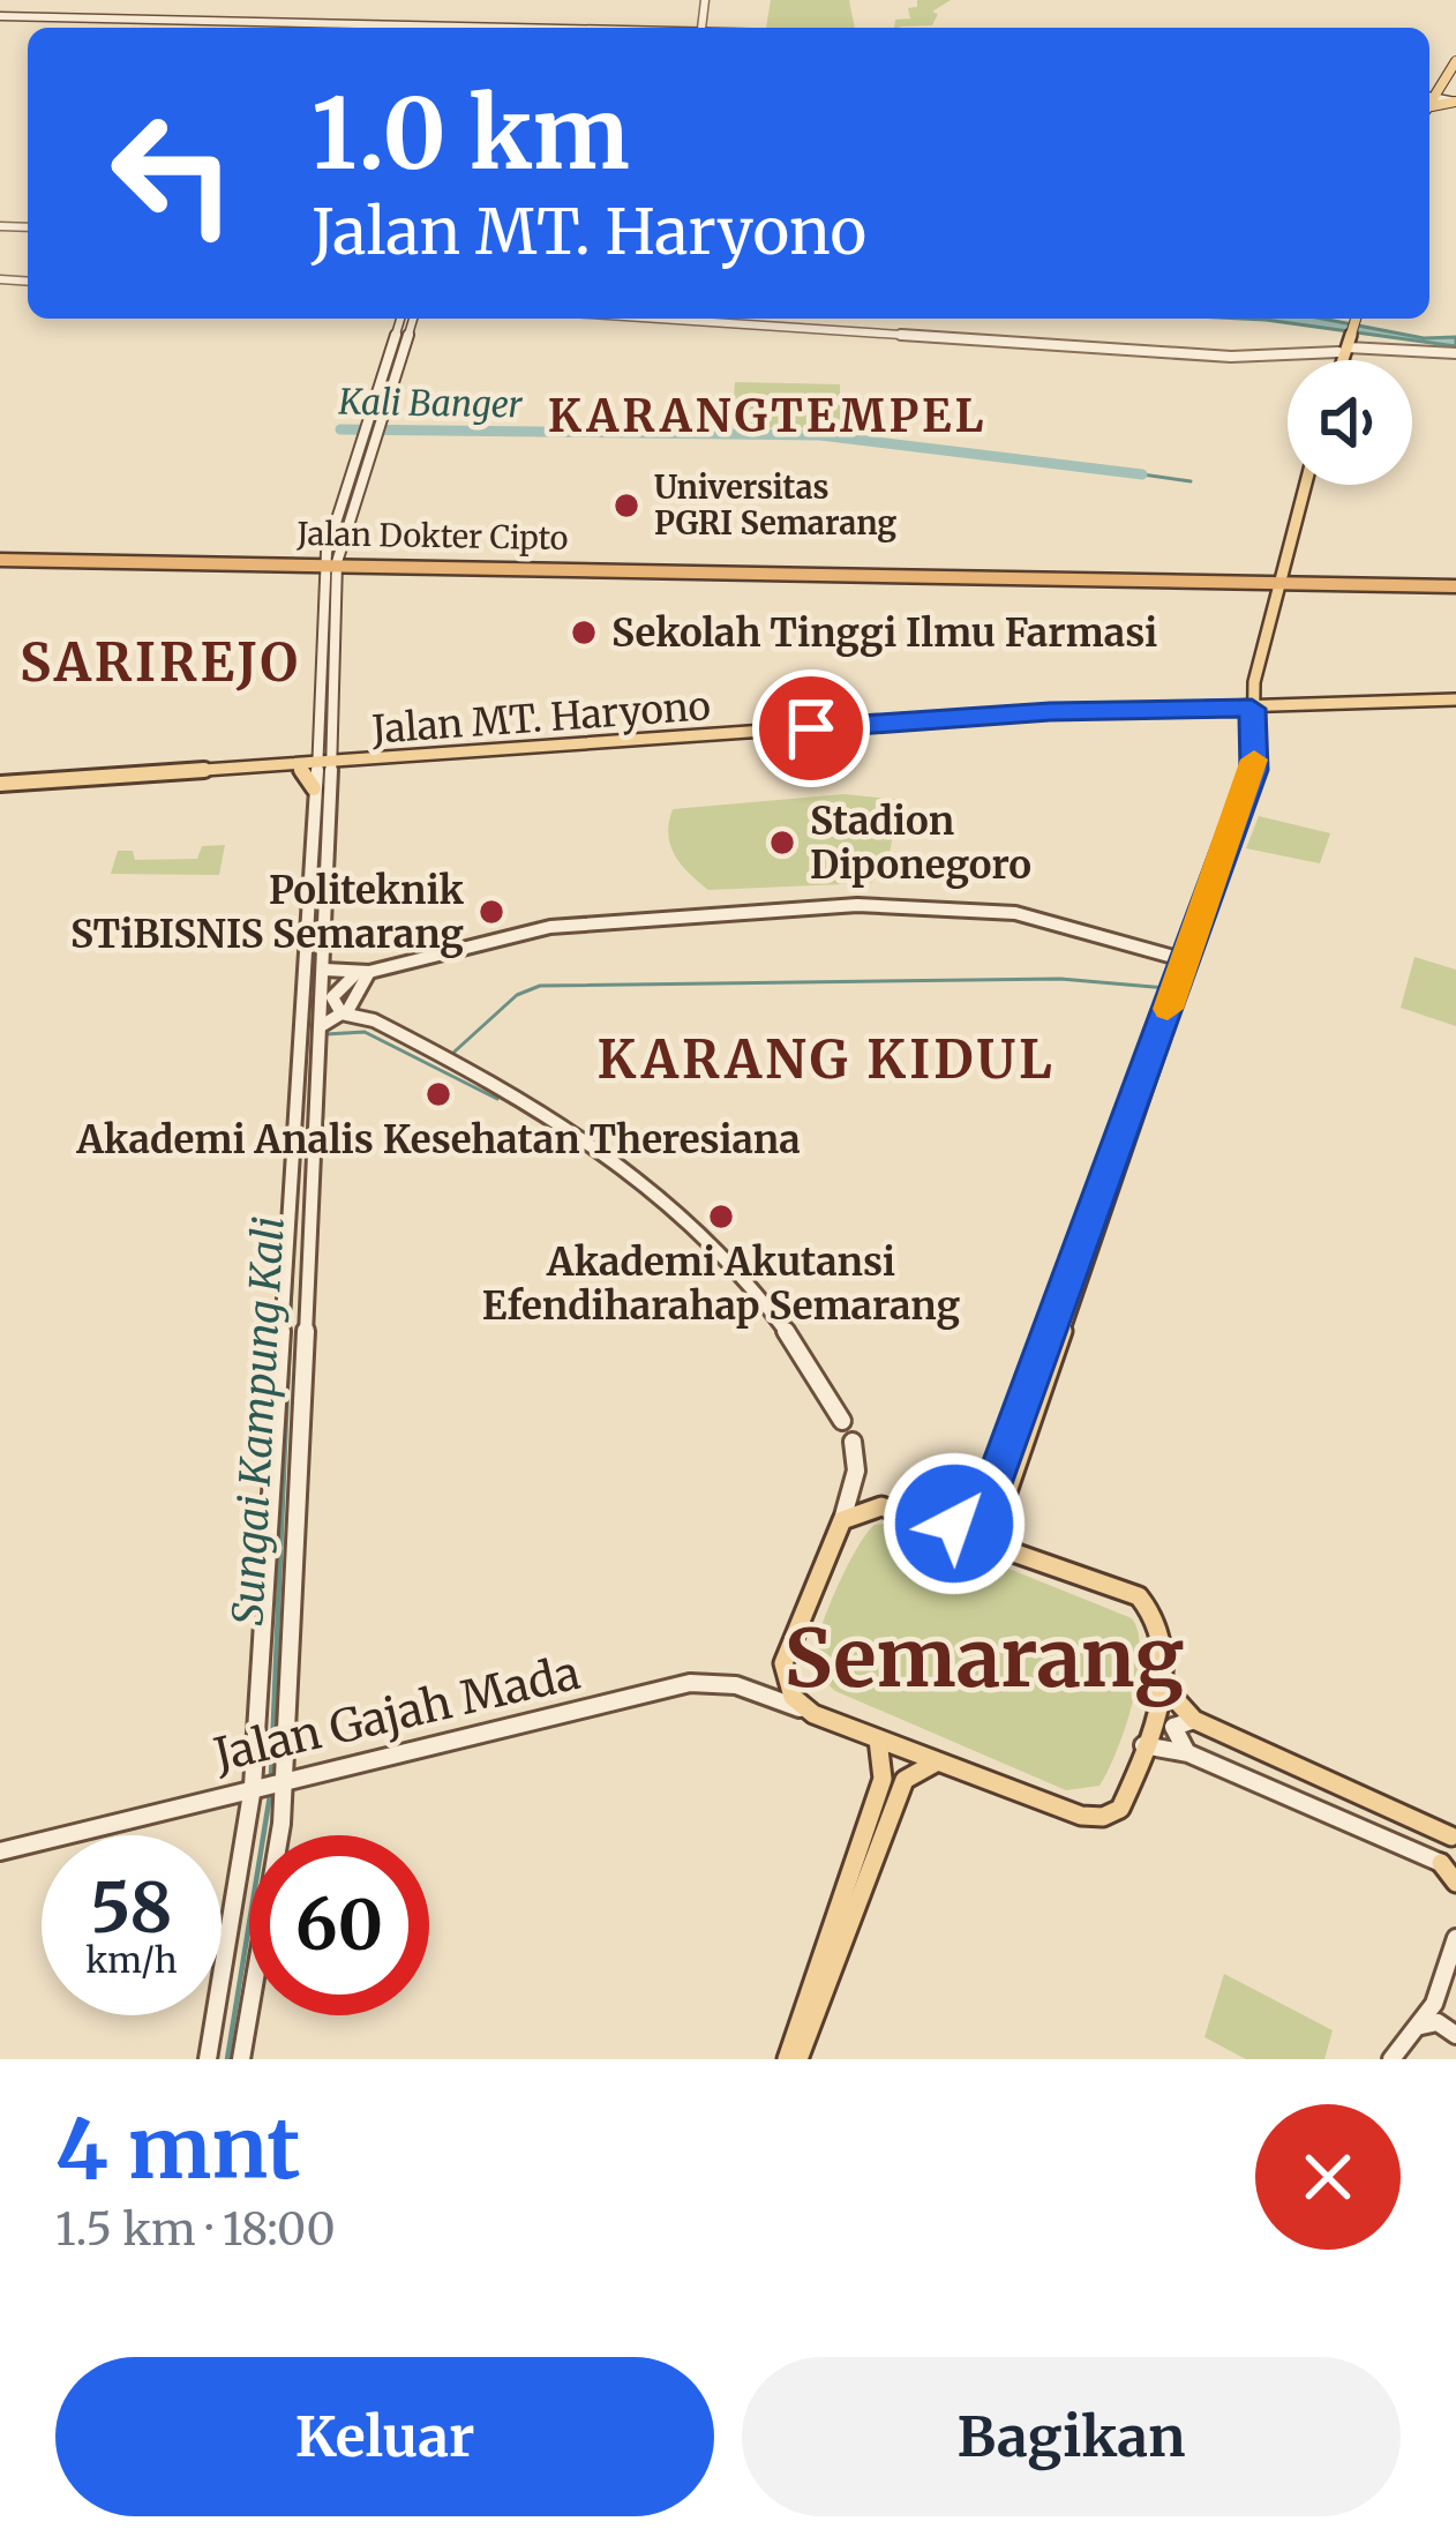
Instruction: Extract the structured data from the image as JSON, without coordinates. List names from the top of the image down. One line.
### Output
{"streets":{"highway":["Jalan Dokter Cipto"],"main road":["Jalan MT. Haryono","Jalan Gajah Mada"]},"districts":["KARANGTEMPEL","SARIREJO","KARANG KIDUL","Semarang"],"water":["Kali Banger","Sungai Kampung Kali"],"places":["Universitas PGRI Semarang","Sekolah Tinggi Ilmu Farmasi","Stadion Diponegoro","Politeknik STiBISNIS Semarang","Akademi Analis Kesehatan Theresiana","Akademi Akutansi Efendiharahap Semarang"],"page":{"turn":["1.0 km","Jalan MT. Haryono"],"speed":"58 km/h","limit":"60","heading":["4 mnt","1.5 km · 18:00"],"buttons":["Keluar","Bagikan"]}}
